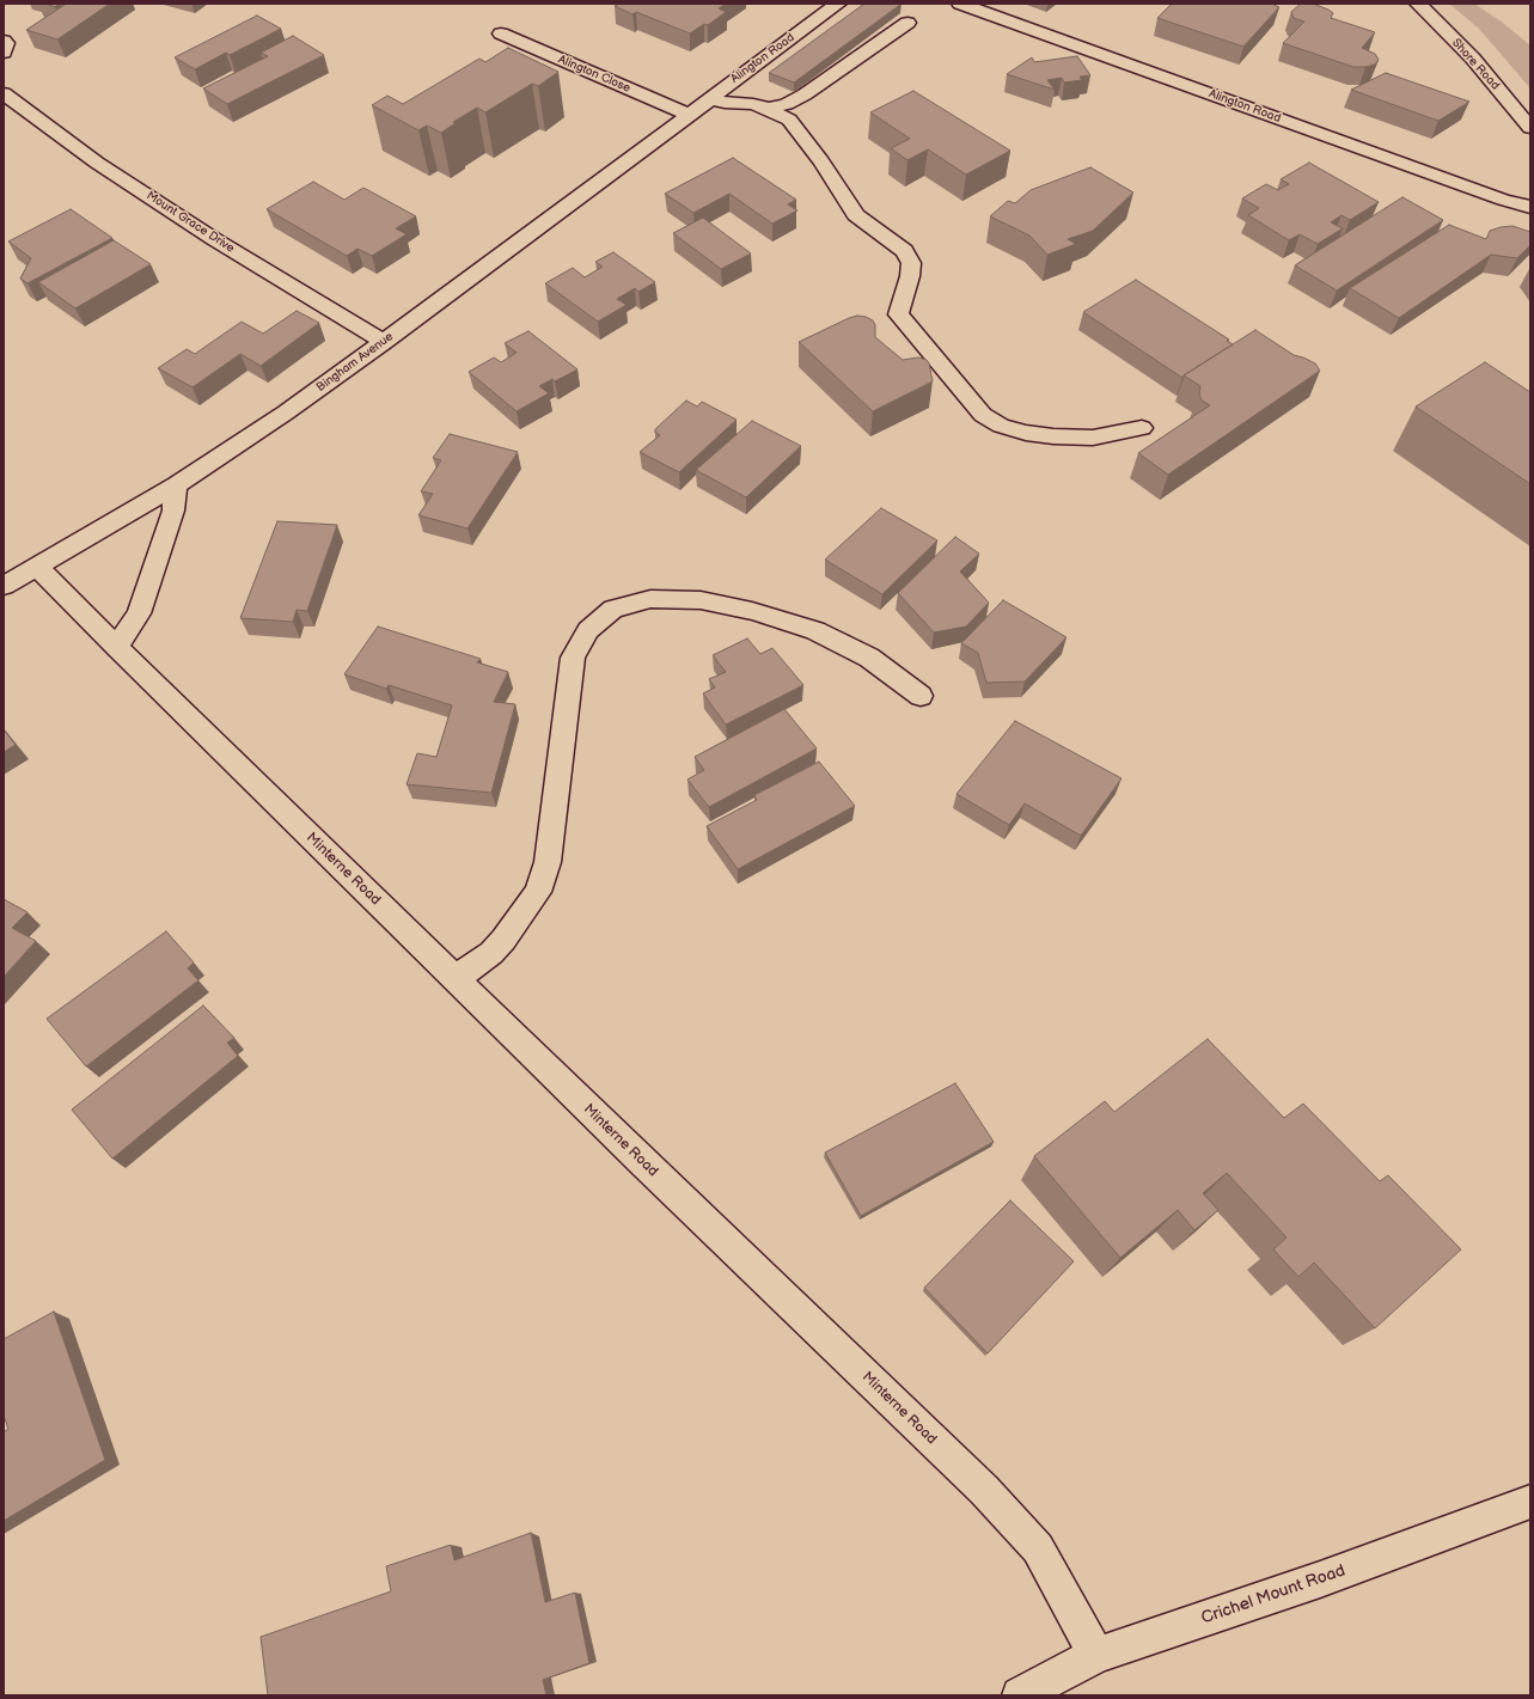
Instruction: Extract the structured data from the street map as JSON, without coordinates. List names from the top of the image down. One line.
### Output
{"streets":{"street":["Alington Road","Shore Road","Alington Close","Mount Grace Drive","Bingham Avenue","Minterne Road","Crichel Mount Road"]},"crossings":[["Alington Road","Alington Close"],["Alington Road","Bingham Avenue"],["Alington Close","Bingham Avenue"],["Mount Grace Drive","Bingham Avenue"],["Bingham Avenue","Minterne Road"],["Minterne Road","Crichel Mount Road"]]}
